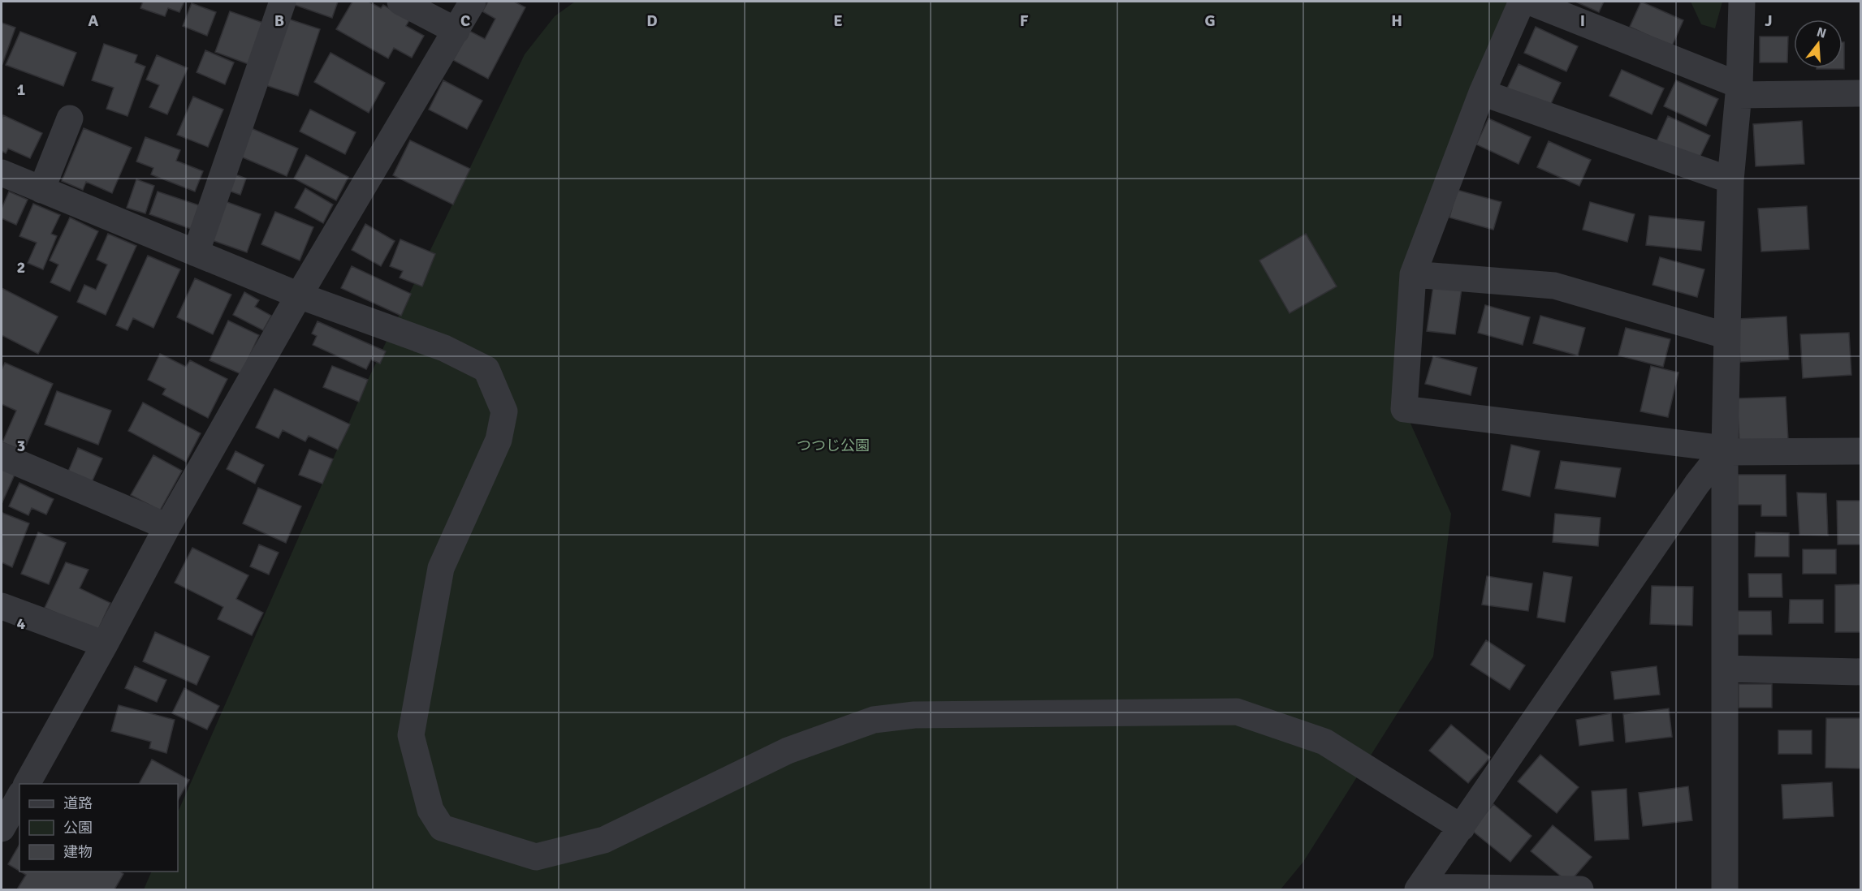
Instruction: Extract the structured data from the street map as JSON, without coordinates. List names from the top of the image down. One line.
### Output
{"parks":["つつじ公園"],"legend":["道路","公園","建物"],"north":"top","grid":{"columns":["A","B","C","D","E","F","G","H","I","J"],"rows":["1","2","3","4"]}}
